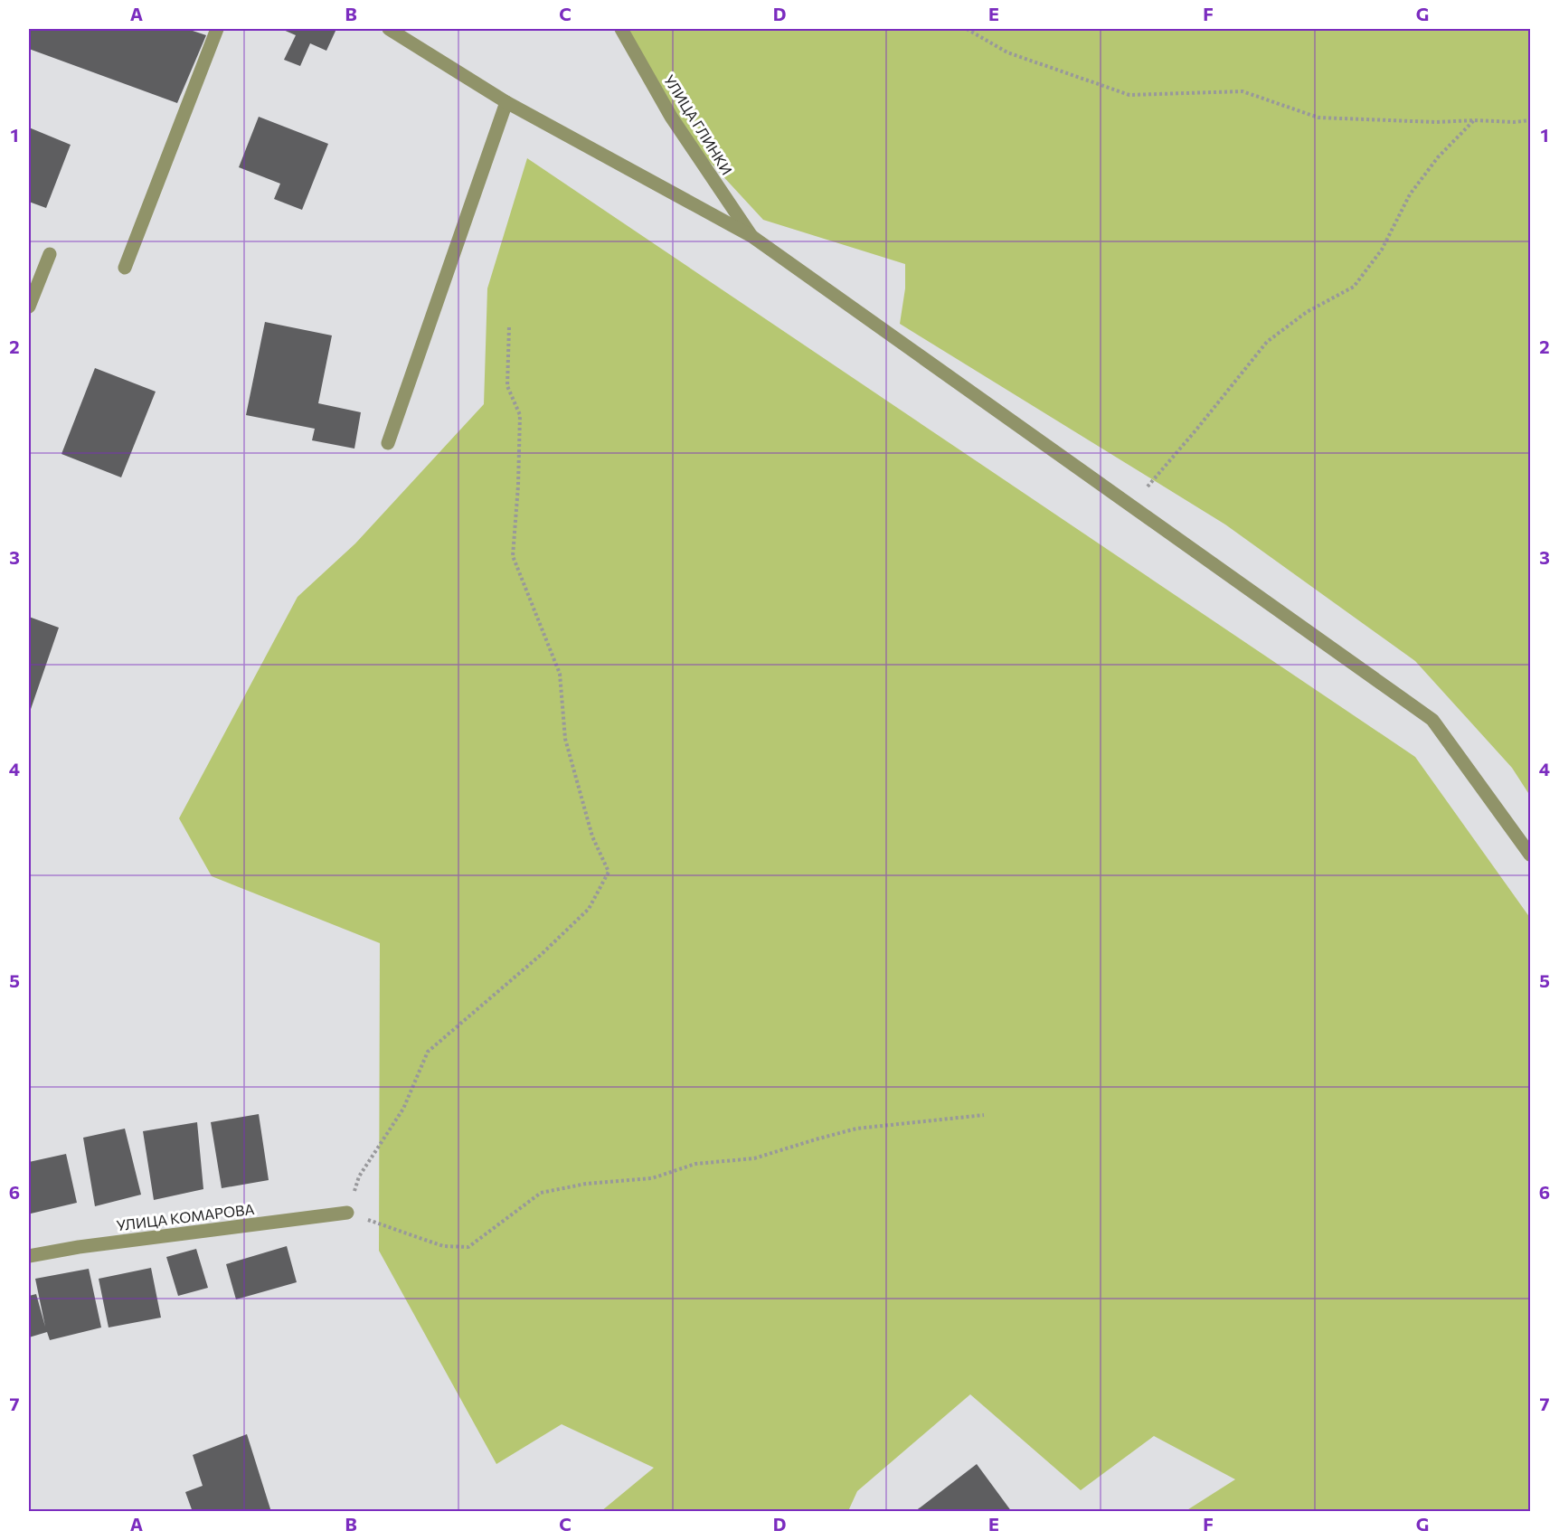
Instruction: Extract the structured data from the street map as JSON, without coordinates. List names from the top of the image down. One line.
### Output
{"streets":{"street":["УЛИЦА ГЛИНКИ","УЛИЦА КОМАРОВА"]},"grid":{"columns":["A","B","C","D","E","F","G"],"rows":["1","2","3","4","5","6","7"]}}
